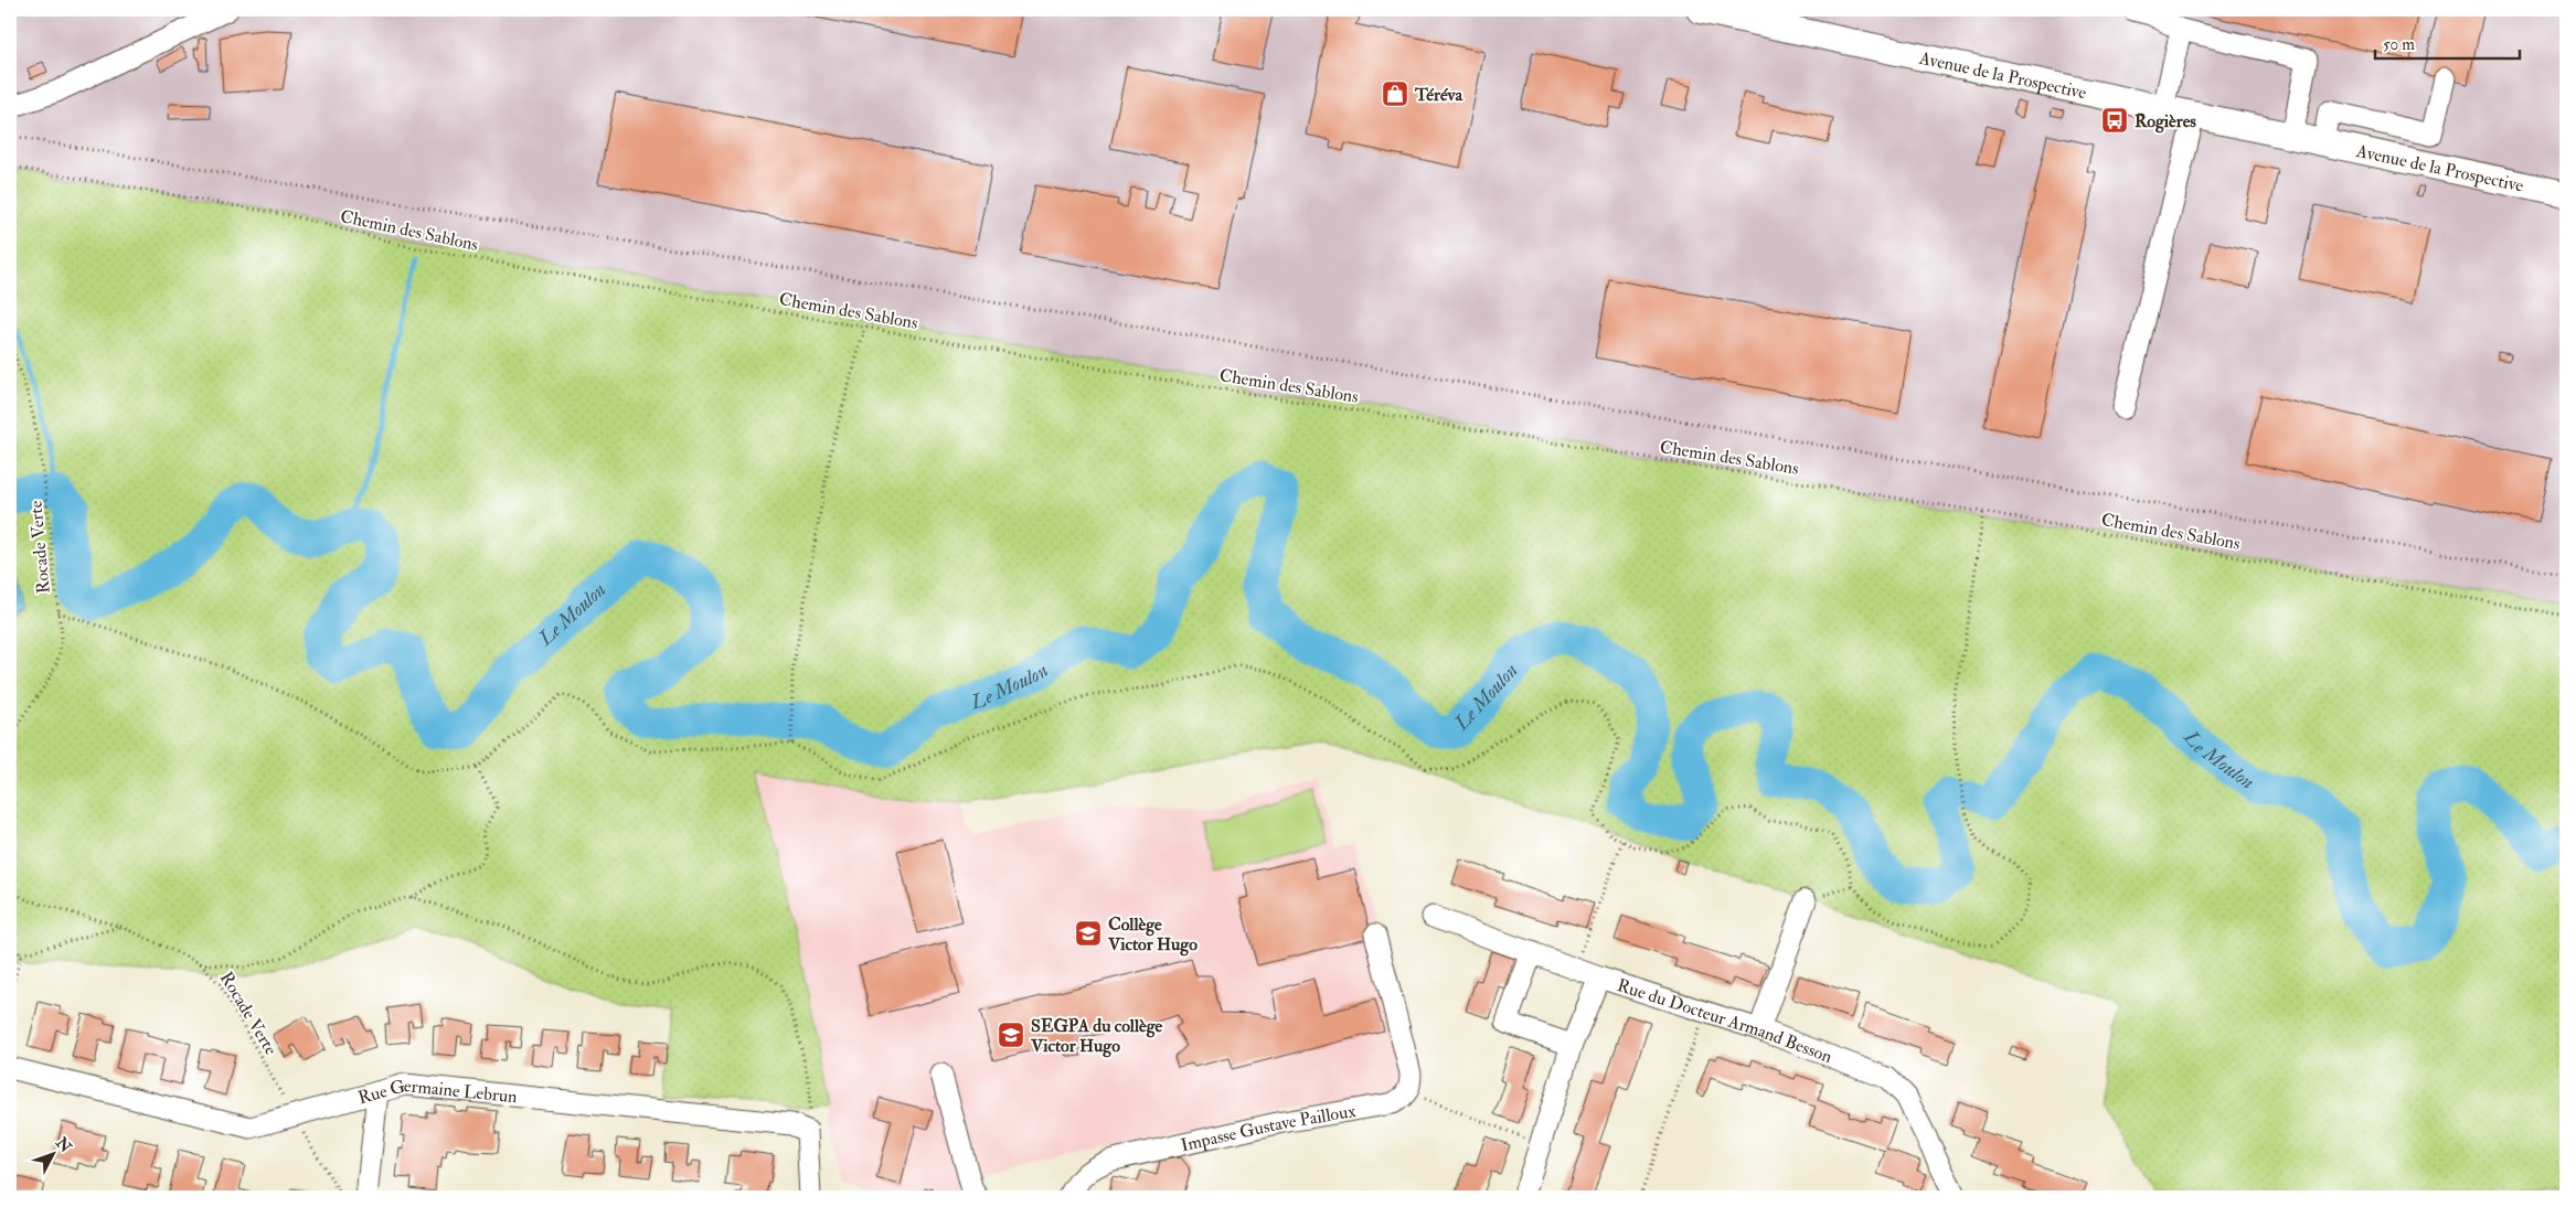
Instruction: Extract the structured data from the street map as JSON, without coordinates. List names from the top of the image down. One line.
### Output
{"streets":{"main road":["Avenue de la Prospective"],"street":["Rue du Docteur Armand Besson","Rue Germaine Lebrun","Impasse Gustave Pailloux"],"path":["Chemin des Sablons","Rocade Verte"]},"crossings":[["Rocade Verte","Rue Germaine Lebrun"]],"water":["Le Moulon"],"places":{"shop":["Téréva"],"bus stop":["Rogières"],"school or university":["Collège Victor Hugo","SEGPA du collège Victor Hugo"]},"scale_bar":"50 m","north":"top right"}
